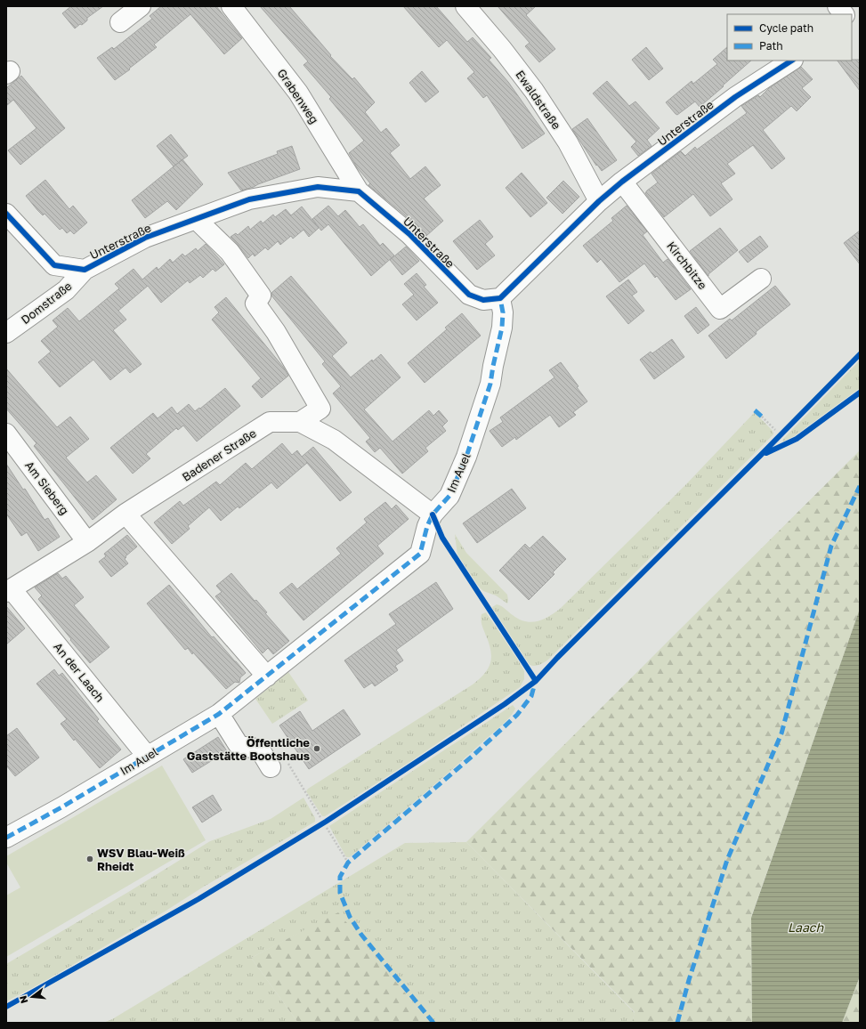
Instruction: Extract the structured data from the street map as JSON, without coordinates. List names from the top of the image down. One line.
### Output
{"streets":{"street":["Grabenweg","Ewaldstraße","Unterstraße","Kirchbitze","Domstraße","Badener Straße","Im Auel","Am Sieberg","An der Laach"]},"crossings":[["Grabenweg","Unterstraße"],["Ewaldstraße","Unterstraße"],["Unterstraße","Kirchbitze"],["Unterstraße","Domstraße"],["Unterstraße","Im Auel"],["Badener Straße","Im Auel"],["Badener Straße","Am Sieberg"],["Badener Straße","An der Laach"],["Im Auel","An der Laach"]],"water":["Laach"],"places":["Öffentliche Gaststätte Bootshaus","WSV Blau-Weiß Rheidt"],"legend":["Cycle path","Path"],"north":"left"}
